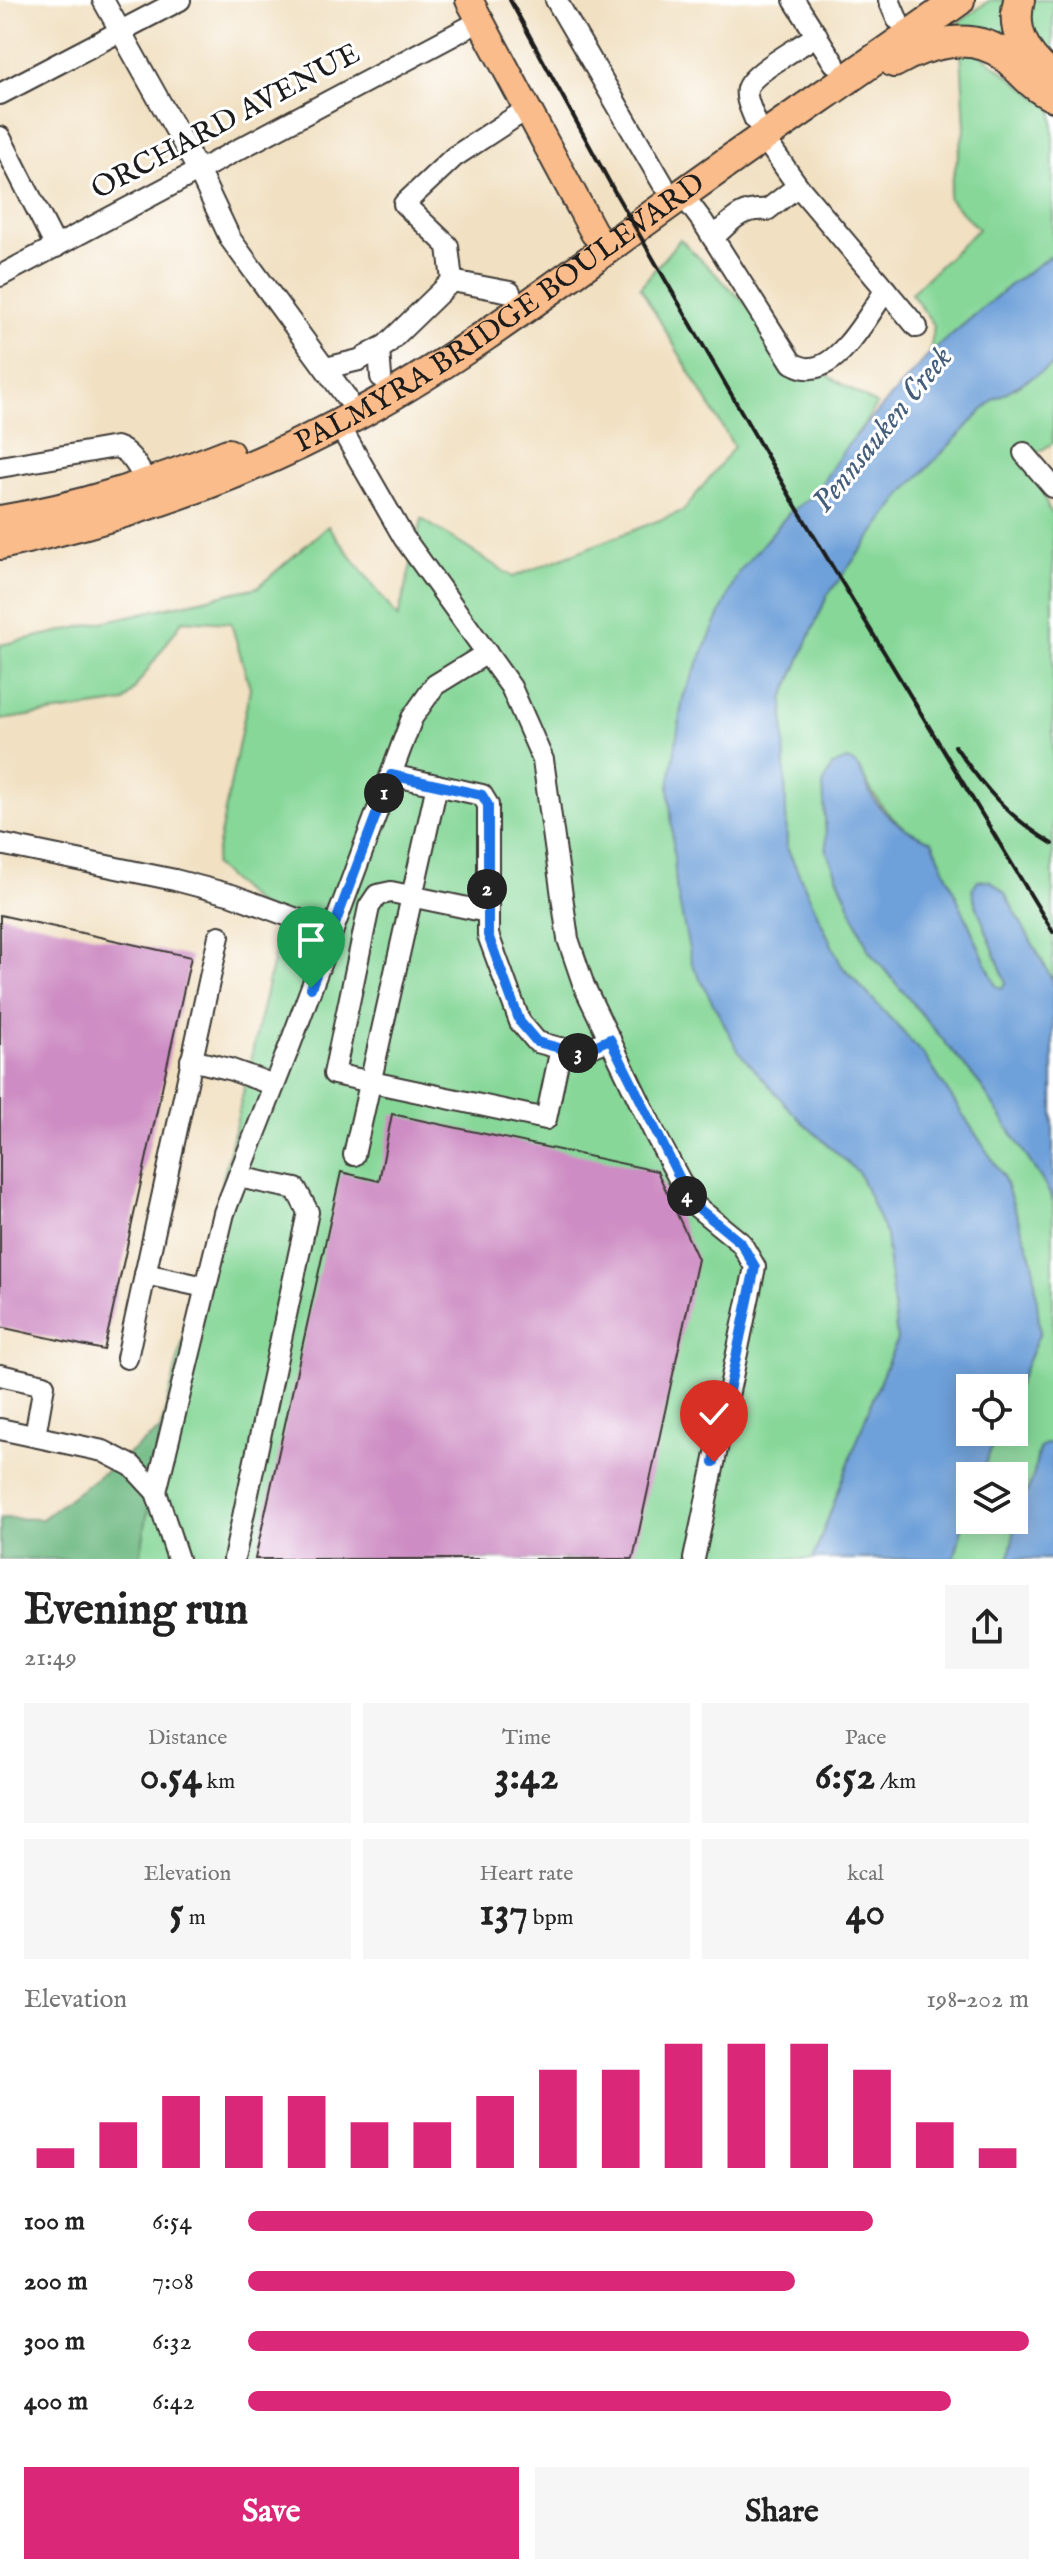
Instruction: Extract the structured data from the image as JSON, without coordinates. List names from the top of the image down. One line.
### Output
{"streets":{"highway":["PALMYRA BRIDGE BOULEVARD"],"street":["ORCHARD AVENUE"]},"water":["Pennsauken Creek"],"page":{"pins":["1","2","3","4"],"heading":["Evening run","21:49"],"stats":[["Distance","0.54 km"],["Time","3:42"],["Pace","6:52 /km"],["Elevation","5 m"],["Heart rate","137 bpm"],["kcal","40"]],"chart":["Elevation","198–202 m"],"list":[{"name":"100 m","note":"6:54"},{"name":"200 m","note":"7:08"},{"name":"300 m","note":"6:32"},{"name":"400 m","note":"6:42"}],"buttons":["Save","Share"]}}
